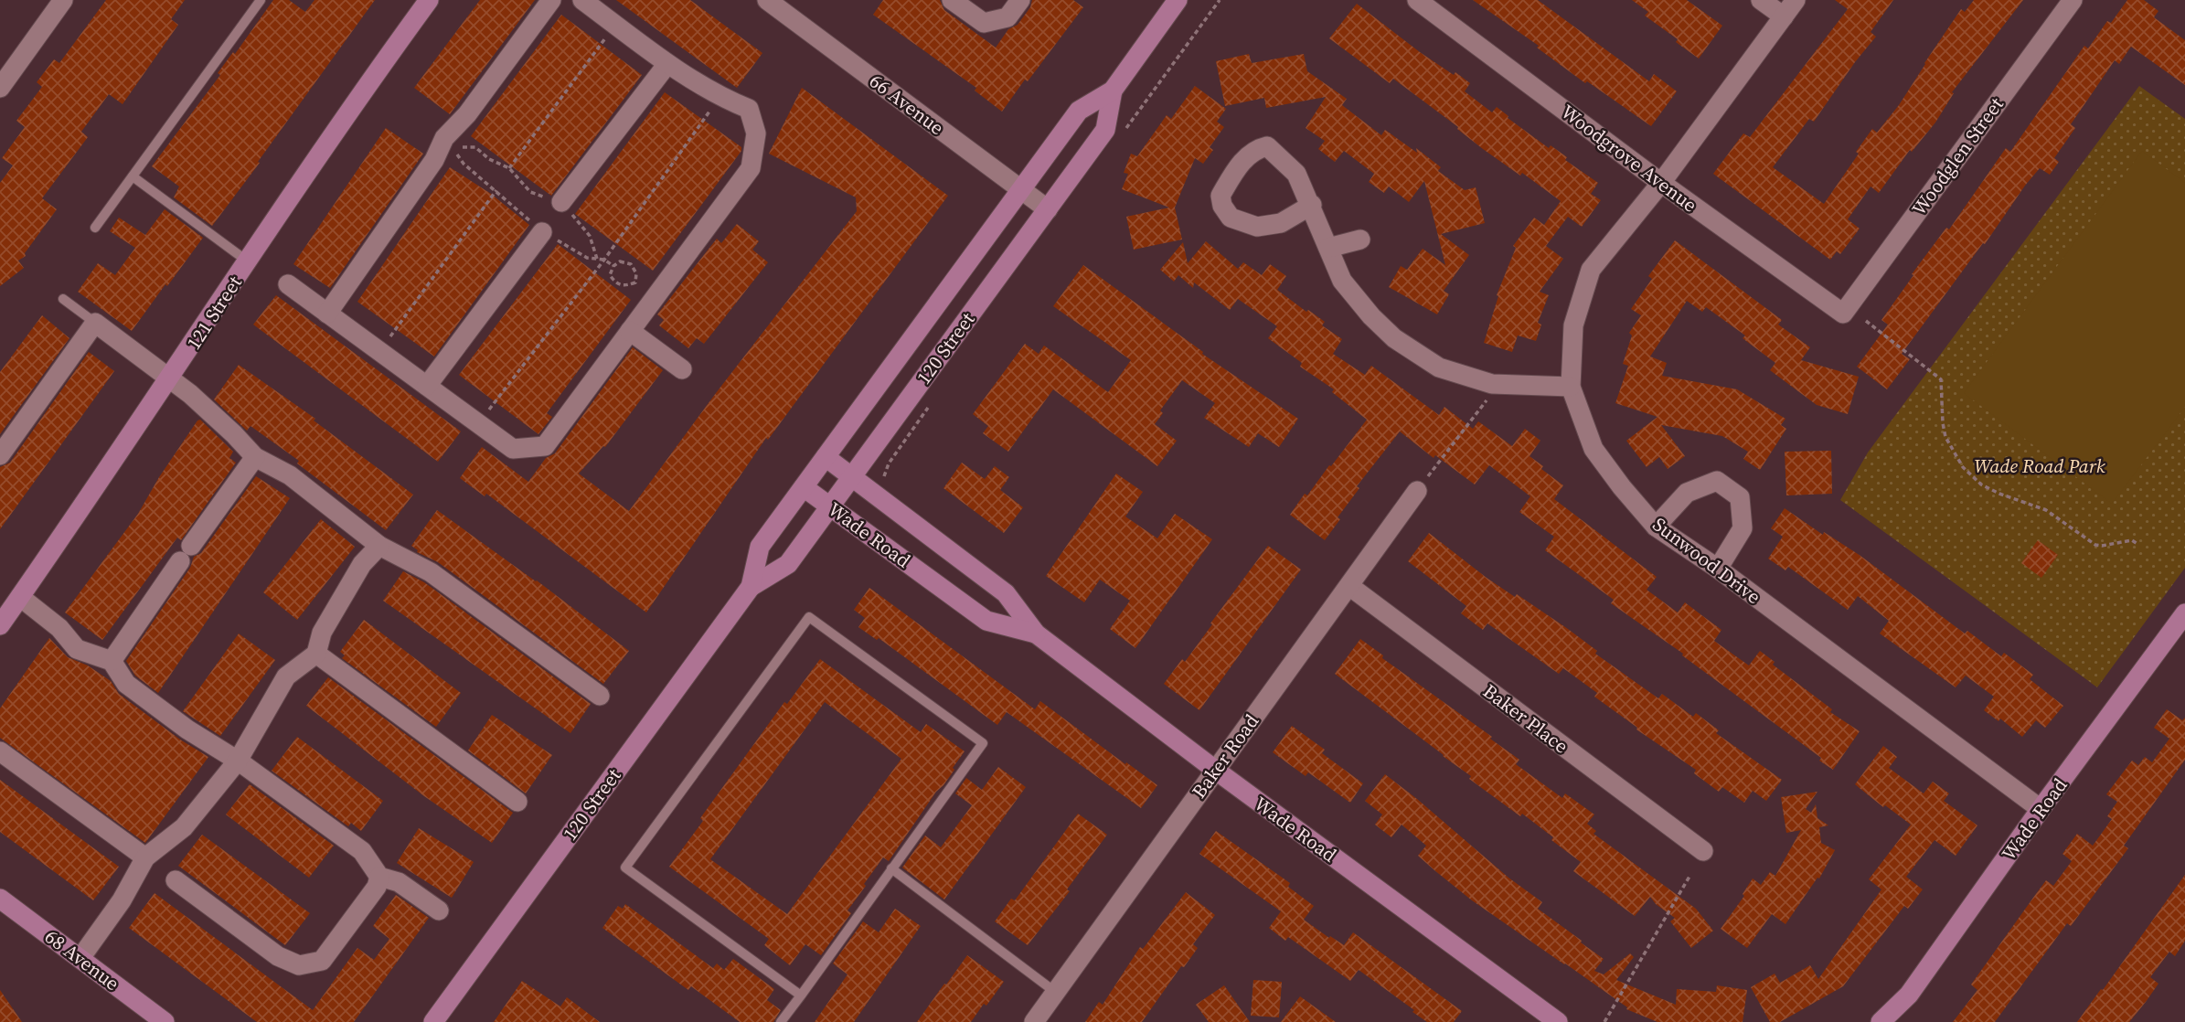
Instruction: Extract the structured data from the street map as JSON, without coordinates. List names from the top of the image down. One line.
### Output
{"streets":{"street":["66 Avenue","Woodglen Street","Woodgrove Avenue","121 Street","120 Street","Wade Road","Sunwood Drive","Baker Place","Baker Road","68 Avenue"]},"crossings":[["66 Avenue","120 Street"],["Woodglen Street","Woodgrove Avenue"],["Woodgrove Avenue","Sunwood Drive"],["120 Street","Wade Road"],["Wade Road","Sunwood Drive"],["Wade Road","Baker Road"],["Baker Place","Baker Road"]],"parks":["Wade Road Park"]}
